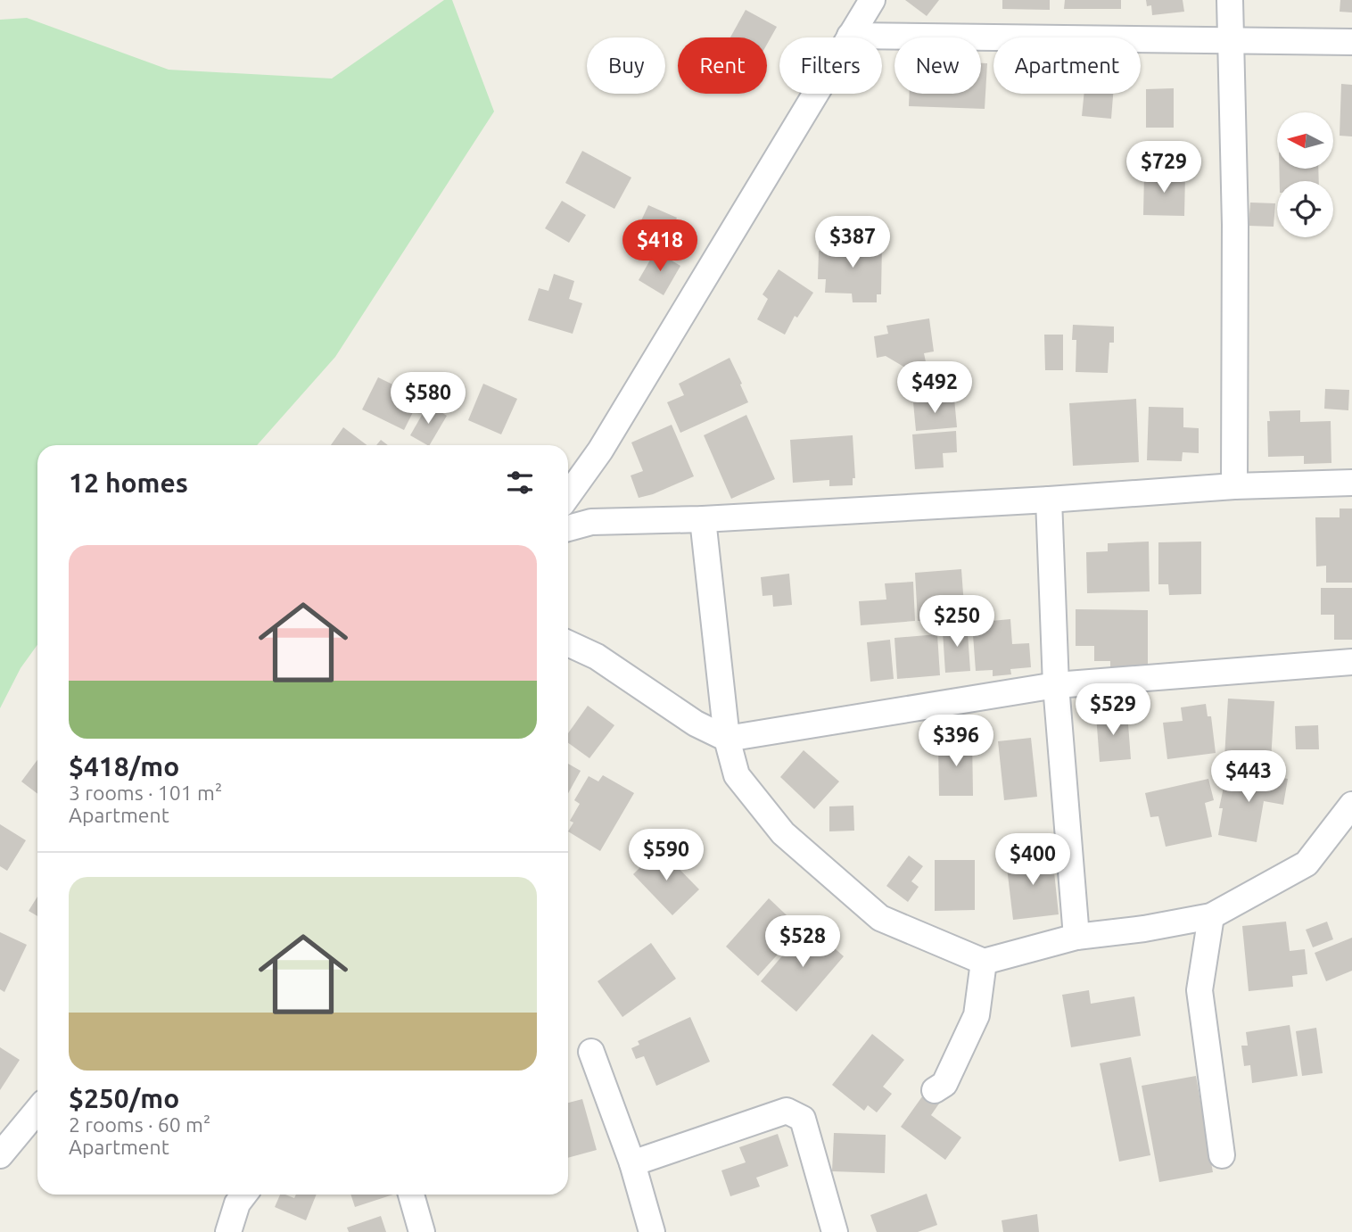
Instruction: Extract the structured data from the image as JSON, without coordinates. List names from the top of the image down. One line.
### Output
{"north":"left","page":{"chip":["Buy","Rent","Filters","New","Apartment"],"price":["$729","$387","$418","$492","$580","$250","$529","$396","$443","$590","$400","$528"],"heading":"12 homes","list":[{"name":"$418/mo","note":"3 rooms · 101 m² · Apartment"},{"name":"$250/mo","note":"2 rooms · 60 m² · Apartment"}]}}
